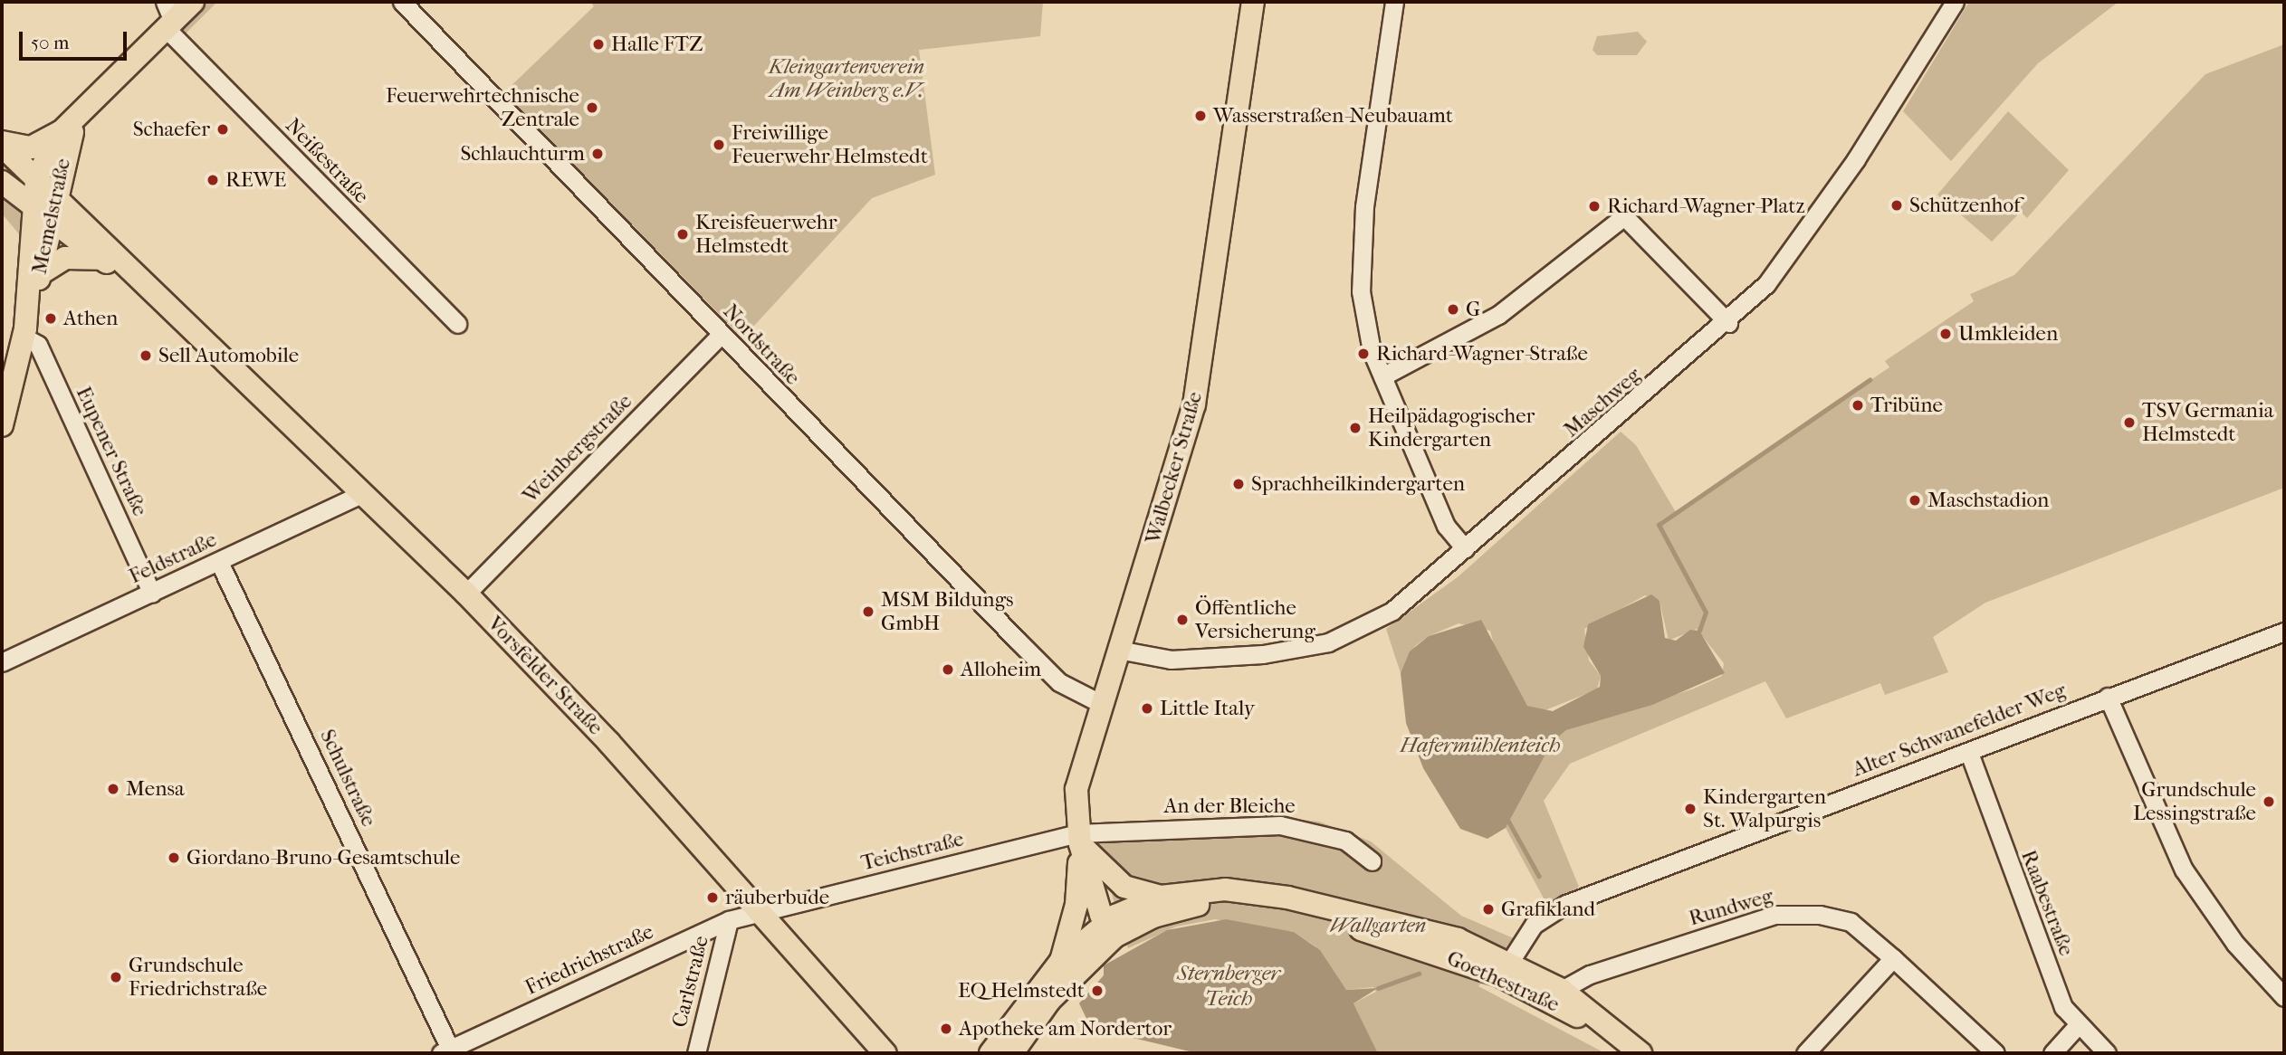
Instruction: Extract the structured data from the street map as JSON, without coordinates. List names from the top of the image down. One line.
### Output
{"streets":{"main road":["Memelstraße","Walbecker Straße","Vorsfelder Straße","Goethestraße"],"street":["Neißestraße","Nordstraße","Maschweg","Weinbergstraße","Eupener Straße","Feldstraße","Alter Schwanefelder Weg","Schulstraße","An der Bleiche","Teichstraße","Raabestraße","Rundweg","Friedrichstraße","Carlstraße"]},"crossings":[["Neißestraße","Memelstraße"],["Memelstraße","Eupener Straße"],["Memelstraße","Vorsfelder Straße"],["Nordstraße","Weinbergstraße"],["Nordstraße","Walbecker Straße"],["Maschweg","Walbecker Straße"],["Weinbergstraße","Vorsfelder Straße"],["Eupener Straße","Feldstraße"],["Walbecker Straße","An der Bleiche"],["Walbecker Straße","Teichstraße"],["Walbecker Straße","Goethestraße"],["Feldstraße","Vorsfelder Straße"],["Feldstraße","Schulstraße"],["Vorsfelder Straße","Teichstraße"],["Vorsfelder Straße","Friedrichstraße"],["Alter Schwanefelder Weg","Raabestraße"],["Alter Schwanefelder Weg","Goethestraße"],["Schulstraße","Friedrichstraße"],["An der Bleiche","Teichstraße"],["Teichstraße","Friedrichstraße"],["Rundweg","Goethestraße"],["Friedrichstraße","Carlstraße"]],"water":["Hafermühlenteich","Sternberger Teich"],"parks":["Kleingartenverein Am Weinberg e.V.","Wallgarten"],"places":["Halle FTZ","Feuerwehrtechnische Zentrale","Wasserstraßen-Neubauamt","Schaefer","Freiwillige Feuerwehr Helmstedt","Schlauchturm","REWE","Schützenhof","Richard-Wagner-Platz","Kreisfeuerwehr Helmstedt","G","Athen","Umkleiden","Richard-Wagner-Straße","Sell Automobile","Tribüne","TSV Germania Helmstedt","Heilpädagogischer Kindergarten","Sprachheilkindergarten","Maschstadion","MSM Bildungs GmbH","Öffentliche Versicherung","Alloheim","Little Italy","Mensa","Grundschule Lessingstraße","Kindergarten St. Walpurgis","Giordano-Bruno-Gesamtschule","räuberbude","Grafikland","Grundschule Friedrichstraße","EQ Helmstedt","Apotheke am Nordertor"],"scale_bar":"50 m"}
